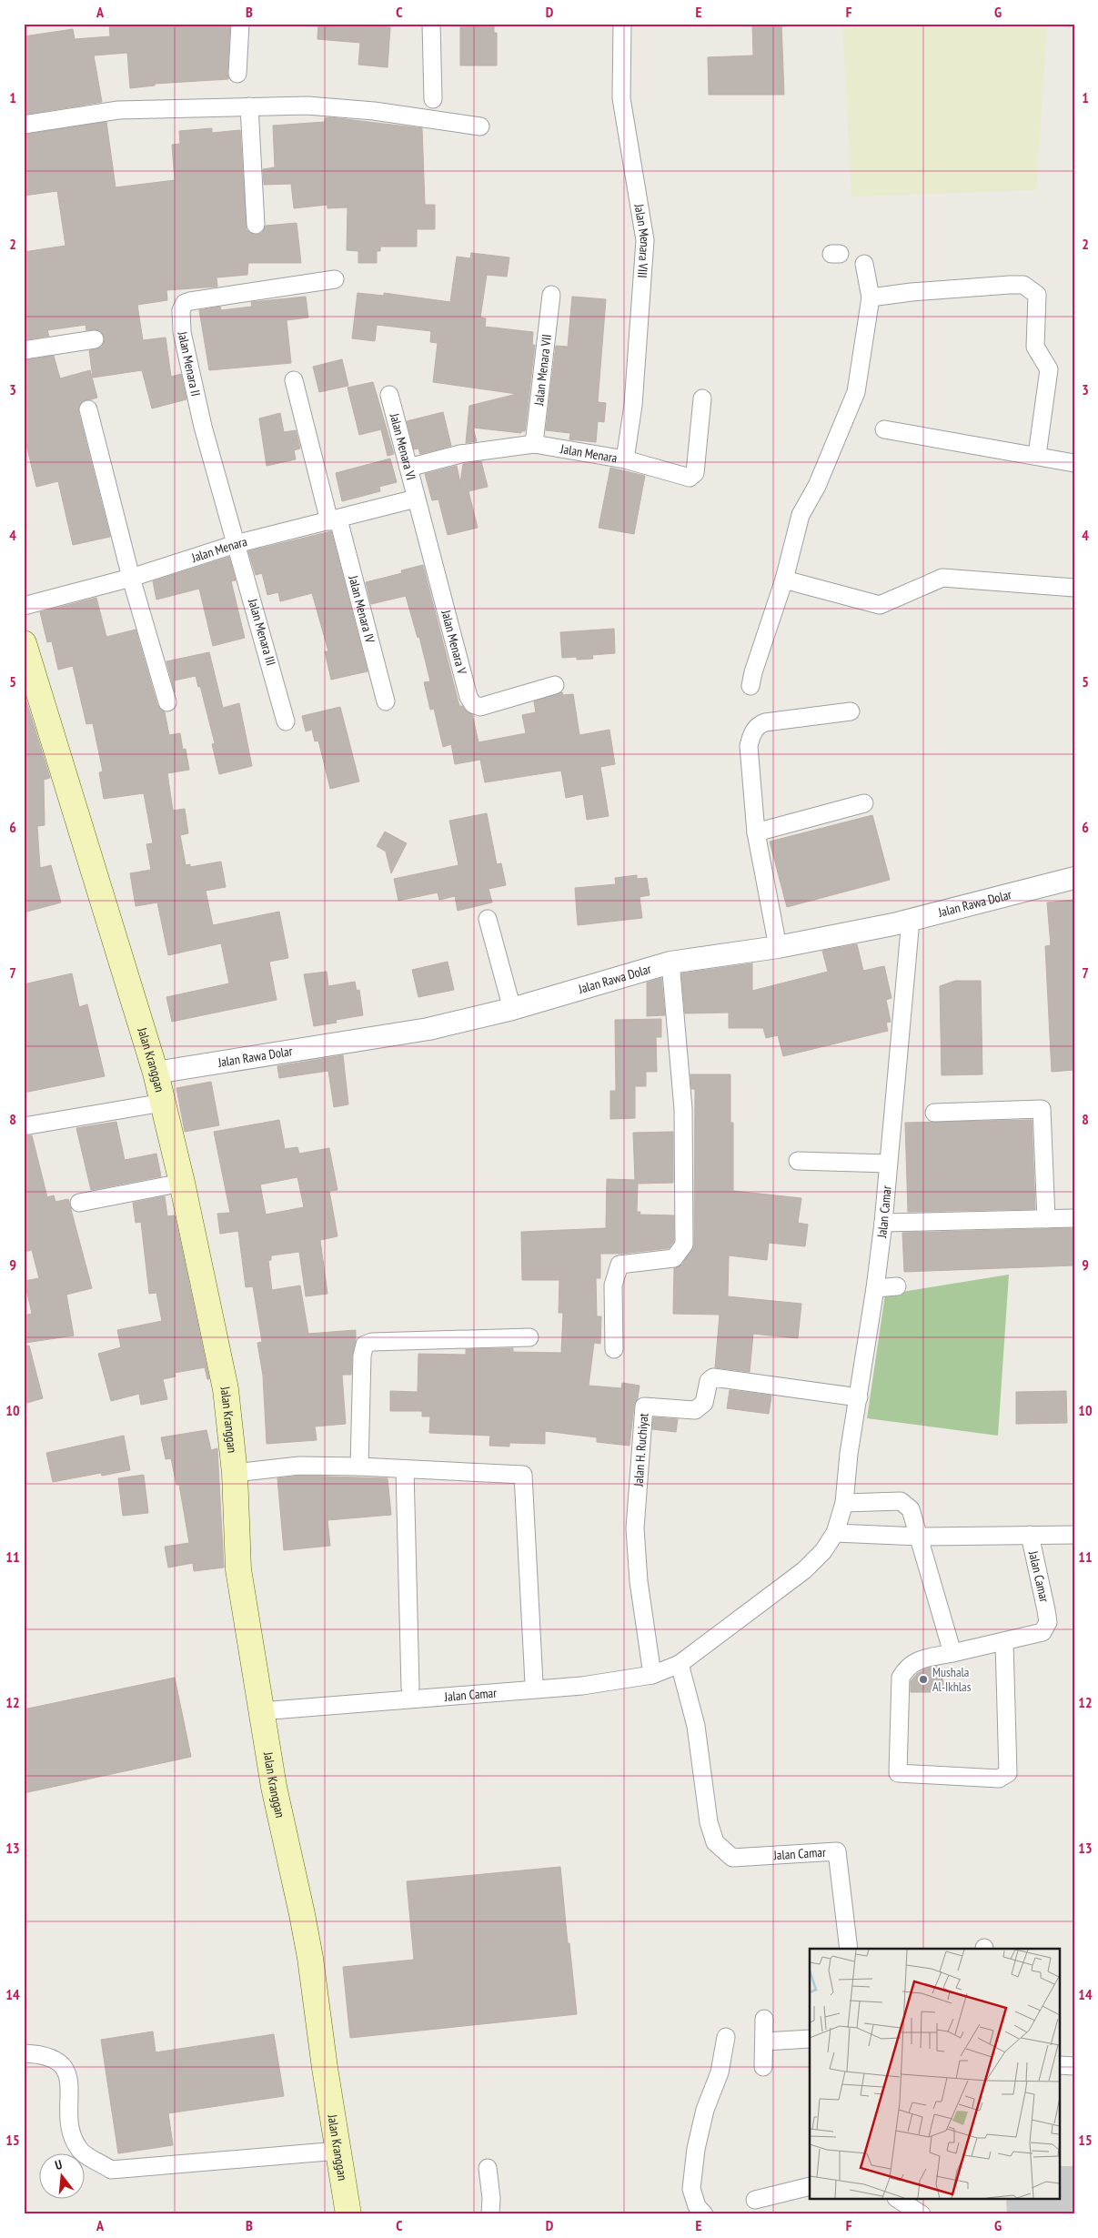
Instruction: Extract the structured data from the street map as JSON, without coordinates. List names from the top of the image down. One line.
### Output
{"streets":{"main road":["Jalan Kranggan"],"street":["Jalan Menara VIII","Jalan Menara II","Jalan Menara VII","Jalan Menara VI","Jalan Menara","Jalan Menara IV","Jalan Menara III","Jalan Menara V","Jalan Rawa Dolar","Jalan Camar","Jalan H. Ruchiyat"]},"crossings":[["Jalan Menara VIII","Jalan Menara"],["Jalan Menara II","Jalan Menara"],["Jalan Menara II","Jalan Menara III"],["Jalan Menara VII","Jalan Menara"],["Jalan Menara VI","Jalan Menara"],["Jalan Menara VI","Jalan Menara V"],["Jalan Menara","Jalan Menara IV"],["Jalan Menara","Jalan Menara III"],["Jalan Menara","Jalan Menara V"],["Jalan Rawa Dolar","Jalan Kranggan"],["Jalan Rawa Dolar","Jalan Camar"],["Jalan Kranggan","Jalan Camar"],["Jalan Camar","Jalan H. Ruchiyat"]],"places":["Mushala Al-Ikhlas"],"north":"top","grid":{"columns":["A","B","C","D","E","F","G"],"rows":["1","2","3","4","5","6","7","8","9","10","11","12","13","14","15"]}}
